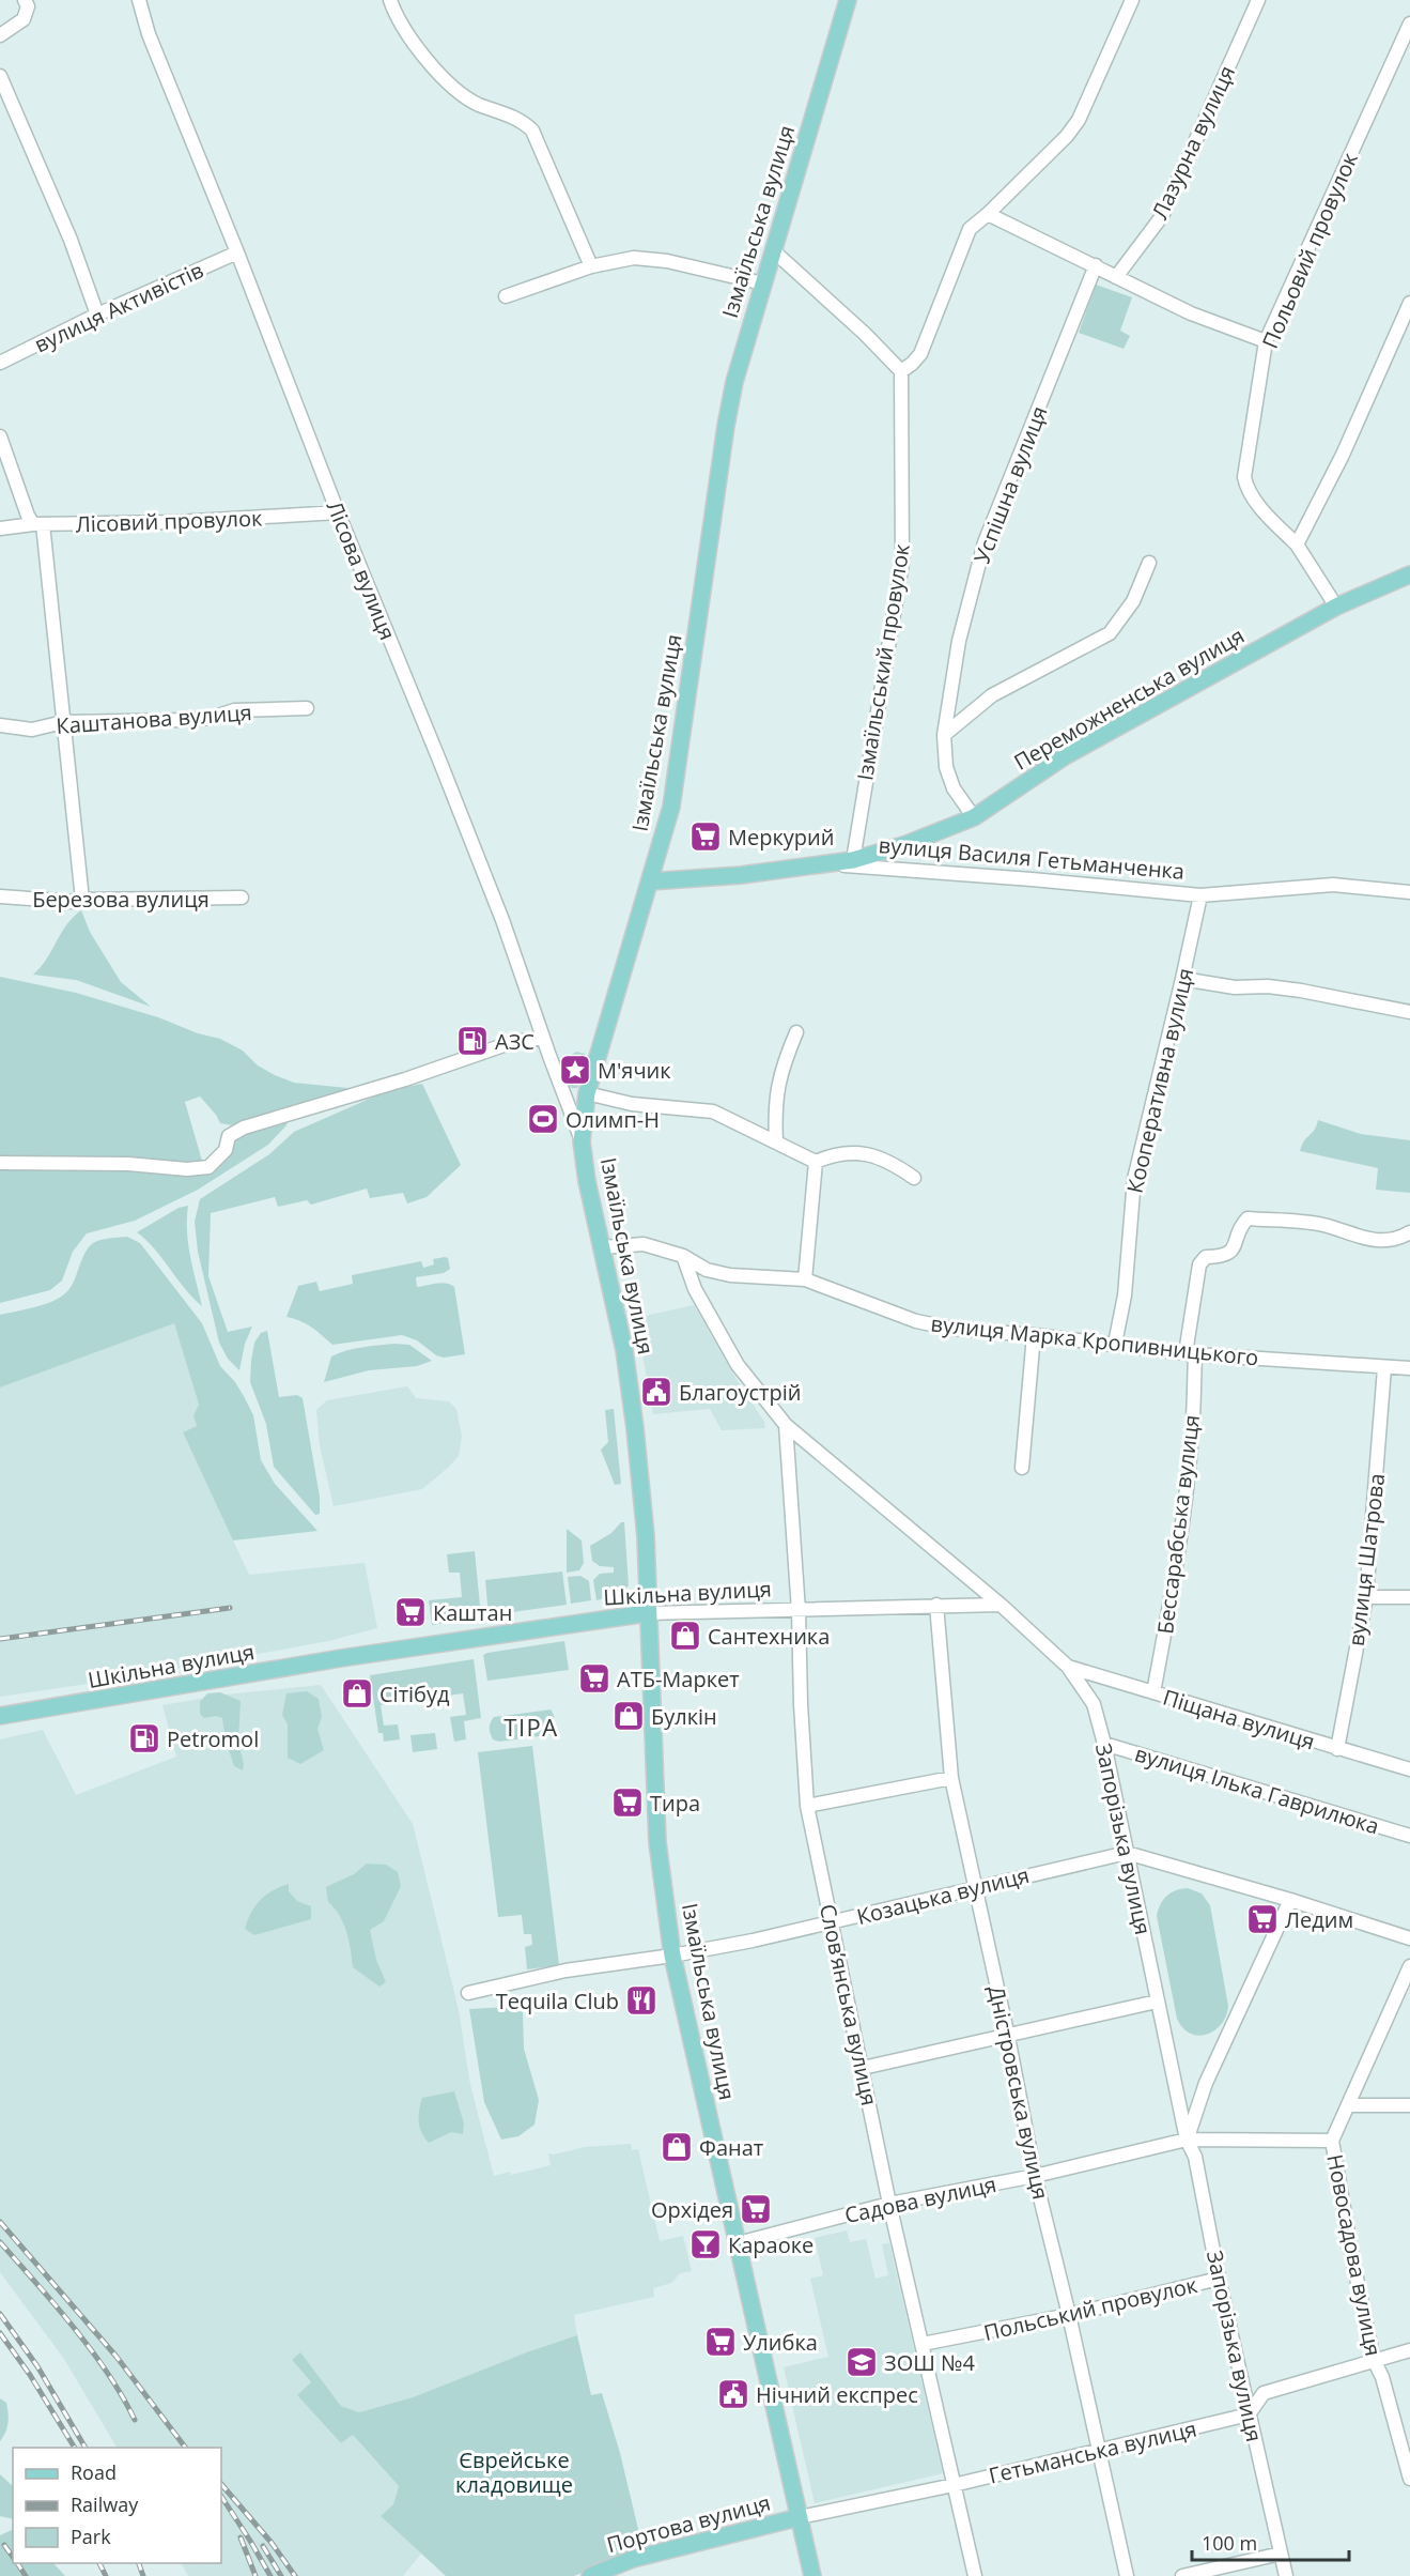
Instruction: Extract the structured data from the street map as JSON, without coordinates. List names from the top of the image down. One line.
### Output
{"streets":{"main road":["Ізмаїльська вулиця","Переможненська вулиця","вулиця Василя Гетьманченка","Шкільна вулиця","Портова вулиця"],"street":["Лазурна вулиця","Польовий провулок","вулиця Активістів","Успішна вулиця","Лісовий провулок","Лісова вулиця","Ізмаїльський провулок","Каштанова вулиця","Березова вулиця","Кооперативна вулиця","вулиця Марка Кропивницького","Бессарабська вулиця","вулиця Шатрова","Піщана вулиця","вулиця Ілька Гаврилюка","Запорізька вулиця","Козацька вулиця","Словʼянська вулиця","Дністровська вулиця","Садова вулиця","Новосадова вулиця","Польський провулок","Гетьманська вулиця"]},"crossings":[["Ізмаїльська вулиця","Лісова вулиця"],["Ізмаїльська вулиця","вулиця Василя Гетьманченка"],["Ізмаїльська вулиця","вулиця Марка Кропивницького"],["Ізмаїльська вулиця","Шкільна вулиця"],["Ізмаїльська вулиця","Козацька вулиця"],["Ізмаїльська вулиця","Садова вулиця"],["Ізмаїльська вулиця","Гетьманська вулиця"],["Ізмаїльська вулиця","Портова вулиця"],["Польовий провулок","Переможненська вулиця"],["вулиця Активістів","Лісова вулиця"],["Успішна вулиця","Переможненська вулиця"],["Лісовий провулок","Лісова вулиця"],["Ізмаїльський провулок","Переможненська вулиця"],["Переможненська вулиця","вулиця Василя Гетьманченка"],["вулиця Василя Гетьманченка","Кооперативна вулиця"],["Кооперативна вулиця","вулиця Марка Кропивницького"],["вулиця Марка Кропивницького","Бессарабська вулиця"],["вулиця Марка Кропивницького","вулиця Шатрова"],["вулиця Марка Кропивницького","Запорізька вулиця"],["Бессарабська вулиця","Піщана вулиця"],["вулиця Шатрова","Піщана вулиця"],["Шкільна вулиця","Запорізька вулиця"],["Шкільна вулиця","Словʼянська вулиця"],["Шкільна вулиця","Дністровська вулиця"],["Піщана вулиця","Запорізька вулиця"],["вулиця Ілька Гаврилюка","Запорізька вулиця"],["Запорізька вулиця","Козацька вулиця"],["Запорізька вулиця","Словʼянська вулиця"],["Запорізька вулиця","Садова вулиця"],["Запорізька вулиця","Польський провулок"],["Запорізька вулиця","Гетьманська вулиця"],["Козацька вулиця","Словʼянська вулиця"],["Козацька вулиця","Дністровська вулиця"],["Словʼянська вулиця","Садова вулиця"],["Словʼянська вулиця","Польський провулок"],["Словʼянська вулиця","Гетьманська вулиця"],["Дністровська вулиця","Садова вулиця"],["Дністровська вулиця","Польський провулок"],["Дністровська вулиця","Гетьманська вулиця"],["Садова вулиця","Новосадова вулиця"],["Гетьманська вулиця","Портова вулиця"]],"districts":["ТІРА"],"parks":["Єврейське кладовище"],"places":{"supermarket":["Меркурий","Каштан","АТБ-Маркет","Тира","Ледим","Орхідея","Улибка"],"fuel station":["АЗС","Petromol"],"place":["М'ячик"],"sports":["Олимп-Н"],"public building":["Благоустрій","Нічний експрес"],"shop":["Сантехника","Сітібуд","Булкін","Фанат"],"restaurant":["Tequila Club"],"bar":["Караоке"],"school or university":["ЗОШ №4"]},"legend":["Road","Railway","Park"],"scale_bar":"100 m"}
